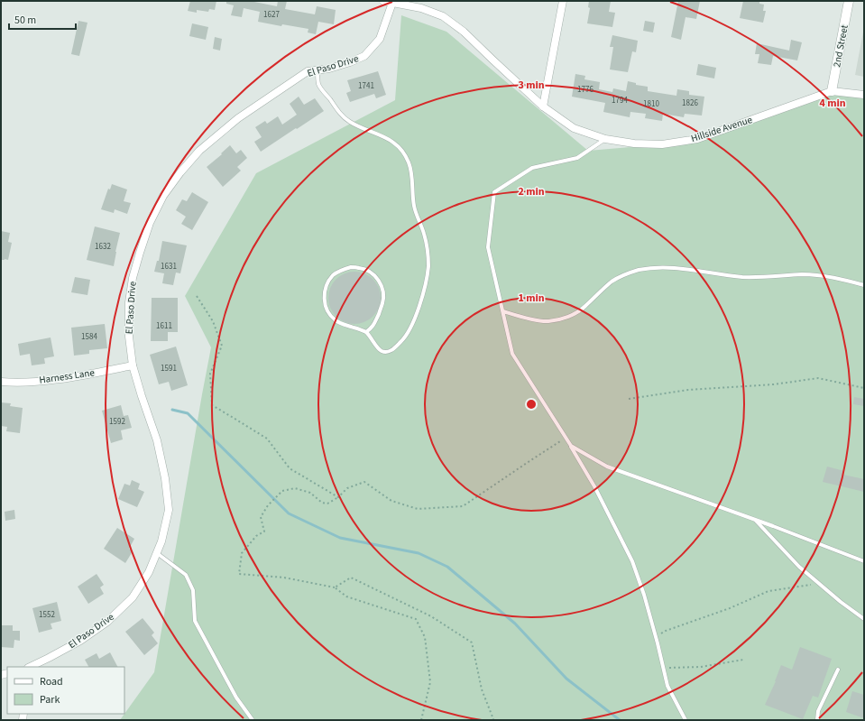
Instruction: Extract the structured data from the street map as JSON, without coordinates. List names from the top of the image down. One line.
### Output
{"streets":{"street":["2nd Street","El Paso Drive","Hillside Avenue","Harness Lane"]},"crossings":[["2nd Street","Hillside Avenue"],["El Paso Drive","Hillside Avenue"],["El Paso Drive","Harness Lane"]],"house_numbers":["1627","1741","1776","1794","1826","1810","1632","1631","1611","1584","1591","1592","1552"],"legend":["Road","Park"],"scale_bar":"50 m","rings":["3 min","4 min","2 min","1 min"]}
